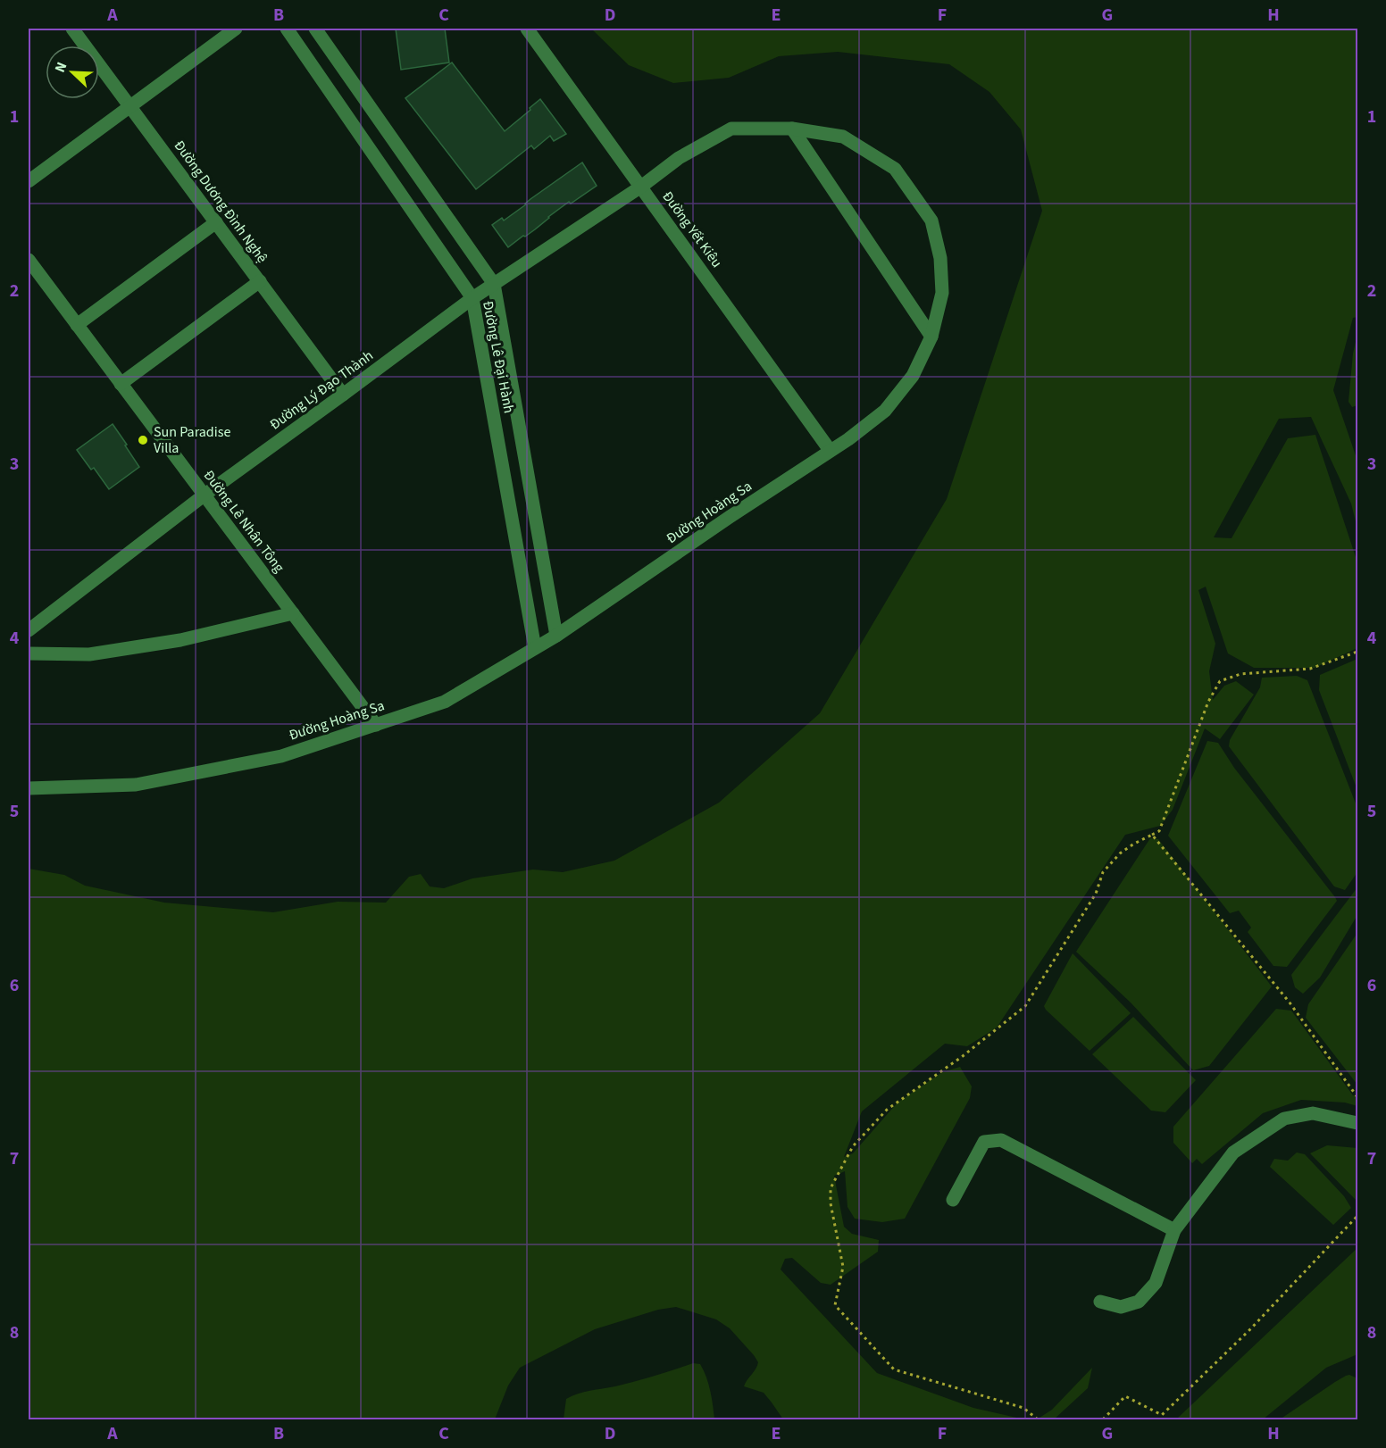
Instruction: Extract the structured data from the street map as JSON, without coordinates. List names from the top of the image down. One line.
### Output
{"streets":{"street":["Đường Dương Đình Nghệ","Đường Yết Kiêu","Đường Lê Đại Hành","Đường Lý Đạo Thành","Đường Hoàng Sa","Đường Lê Nhân Tông"]},"crossings":[["Đường Dương Đình Nghệ","Đường Lý Đạo Thành"],["Đường Yết Kiêu","Đường Lý Đạo Thành"],["Đường Yết Kiêu","Đường Hoàng Sa"],["Đường Lê Đại Hành","Đường Lý Đạo Thành"],["Đường Lê Đại Hành","Đường Hoàng Sa"],["Đường Lý Đạo Thành","Đường Hoàng Sa"],["Đường Lý Đạo Thành","Đường Lê Nhân Tông"],["Đường Hoàng Sa","Đường Lê Nhân Tông"]],"places":["Sun Paradise Villa"],"north":"top left","grid":{"columns":["A","B","C","D","E","F","G","H"],"rows":["1","2","3","4","5","6","7","8"]}}
